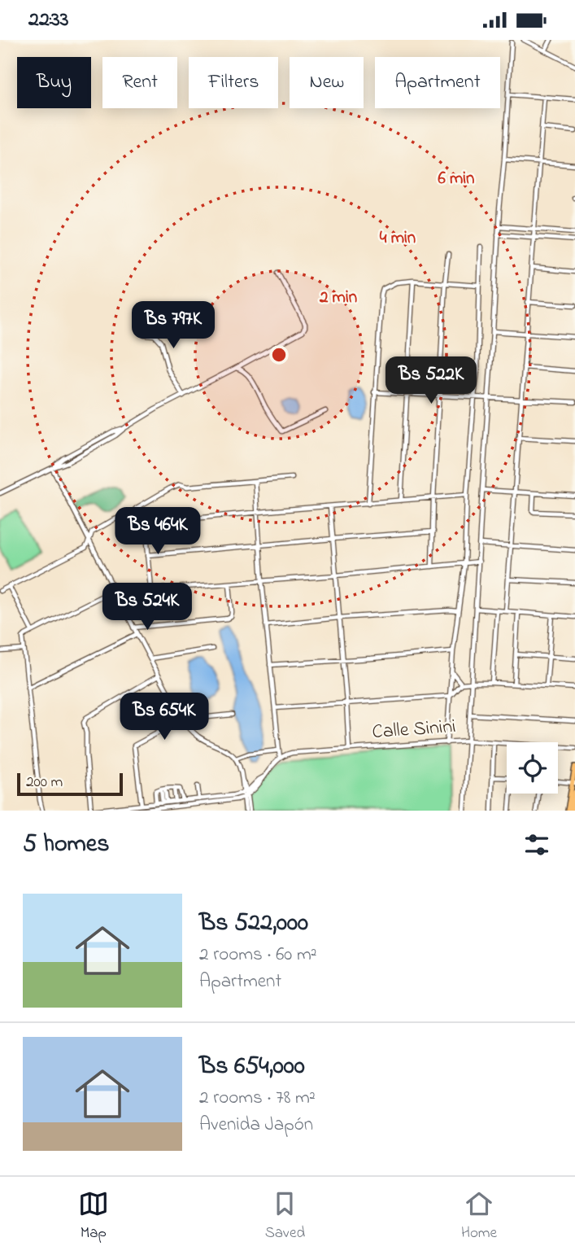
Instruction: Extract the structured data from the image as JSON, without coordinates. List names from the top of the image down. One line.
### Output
{"streets":{"street":["Calle Sinini"]},"scale_bar":"200 m","page":{"status":"22:33","chip":["Buy","Rent","Filters","New","Apartment"],"price":["Bs 797K","Bs 522K","Bs 464K","Bs 524K","Bs 654K"],"scale":"200 m","heading":"5 homes","list":[{"name":"Bs 522,000","note":"2 rooms · 60 m² · Apartment"},{"name":"Bs 654,000","note":"2 rooms · 78 m² · Avenida Japón"}],"tabs":["Map","Saved","Home"]},"rings":["6 min","4 min","2 min"]}
